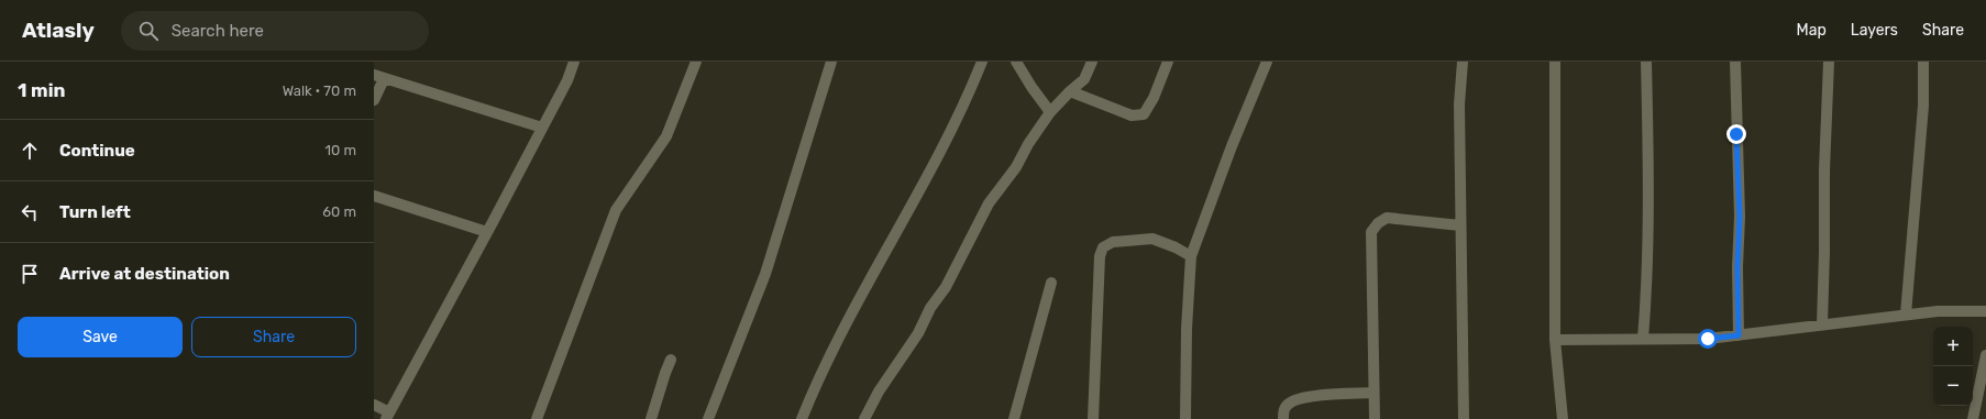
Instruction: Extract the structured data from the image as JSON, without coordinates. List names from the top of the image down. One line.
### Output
{"page":{"header":"Atlasly","search":"Search here","nav":["Map","Layers","Share"],"heading":["1 min","Walk · 70 m"],"list":[["Continue","10 m"],["Turn left","60 m"],"Arrive at destination"],"buttons":["Save","Share"],"map_buttons":["+","−"]}}
